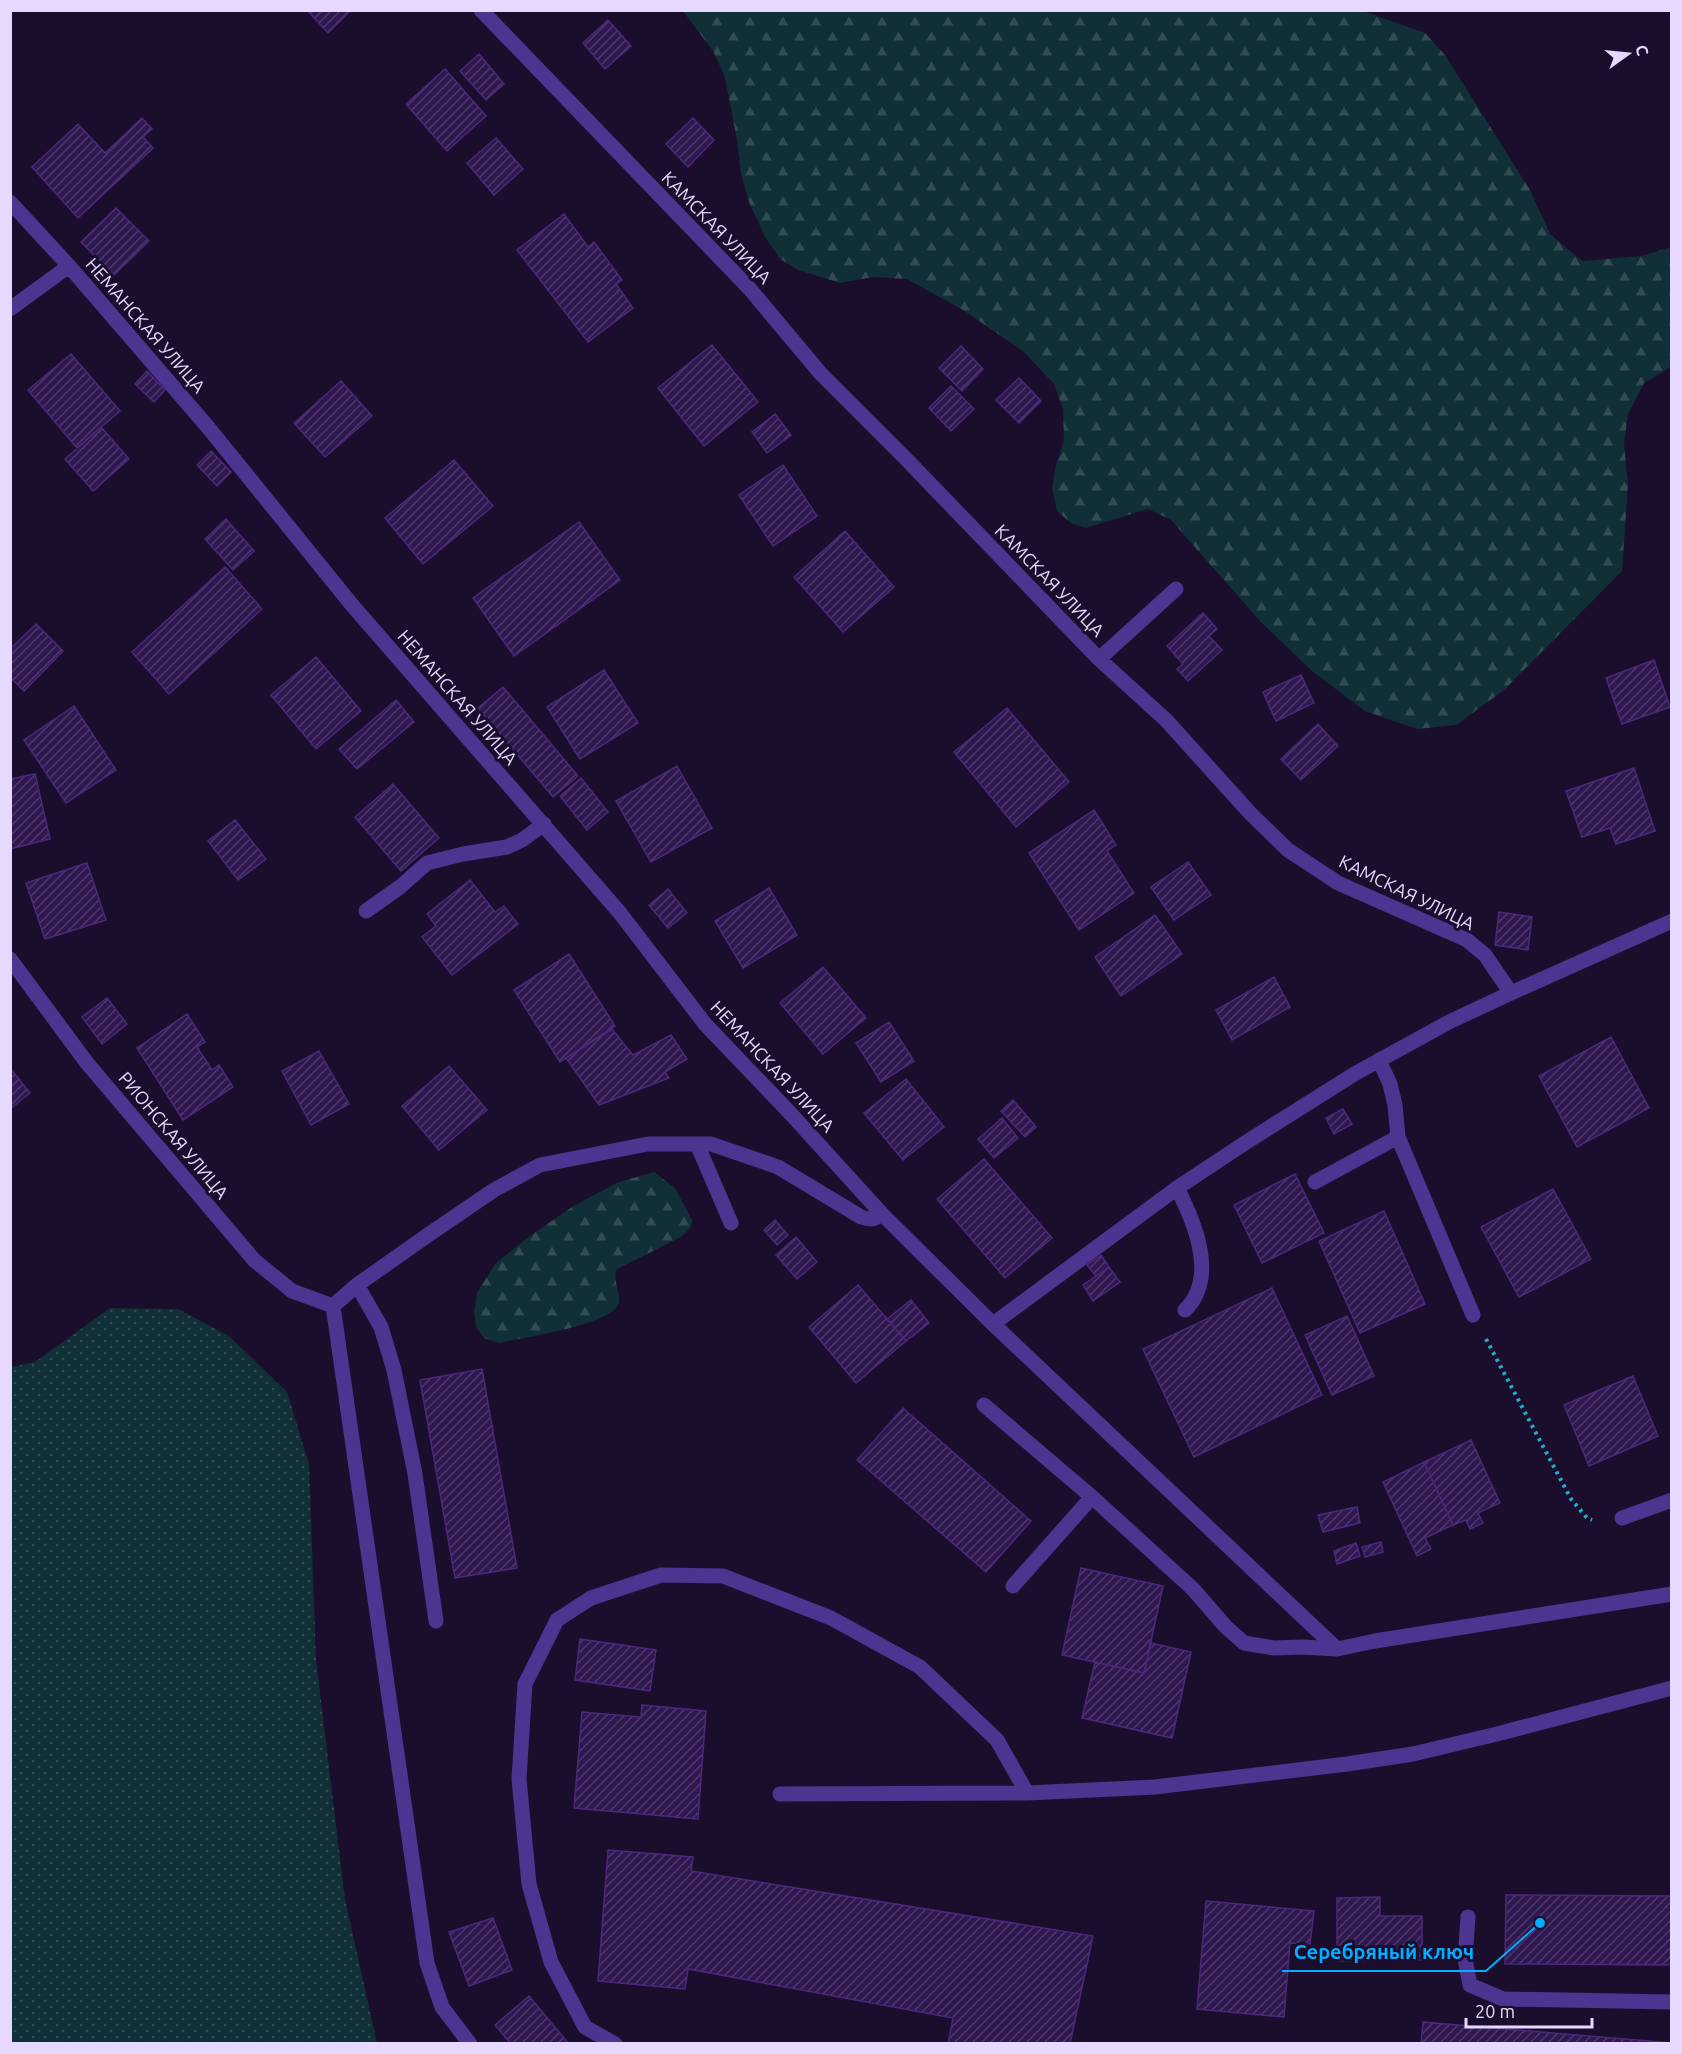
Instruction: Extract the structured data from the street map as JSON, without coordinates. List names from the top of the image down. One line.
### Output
{"streets":{"lane":["КАМСКАЯ УЛИЦА","НЕМАНСКАЯ УЛИЦА","РИОНСКАЯ УЛИЦА"]},"places":["Серебряный ключ"],"scale_bar":"20 m","north":"right"}
